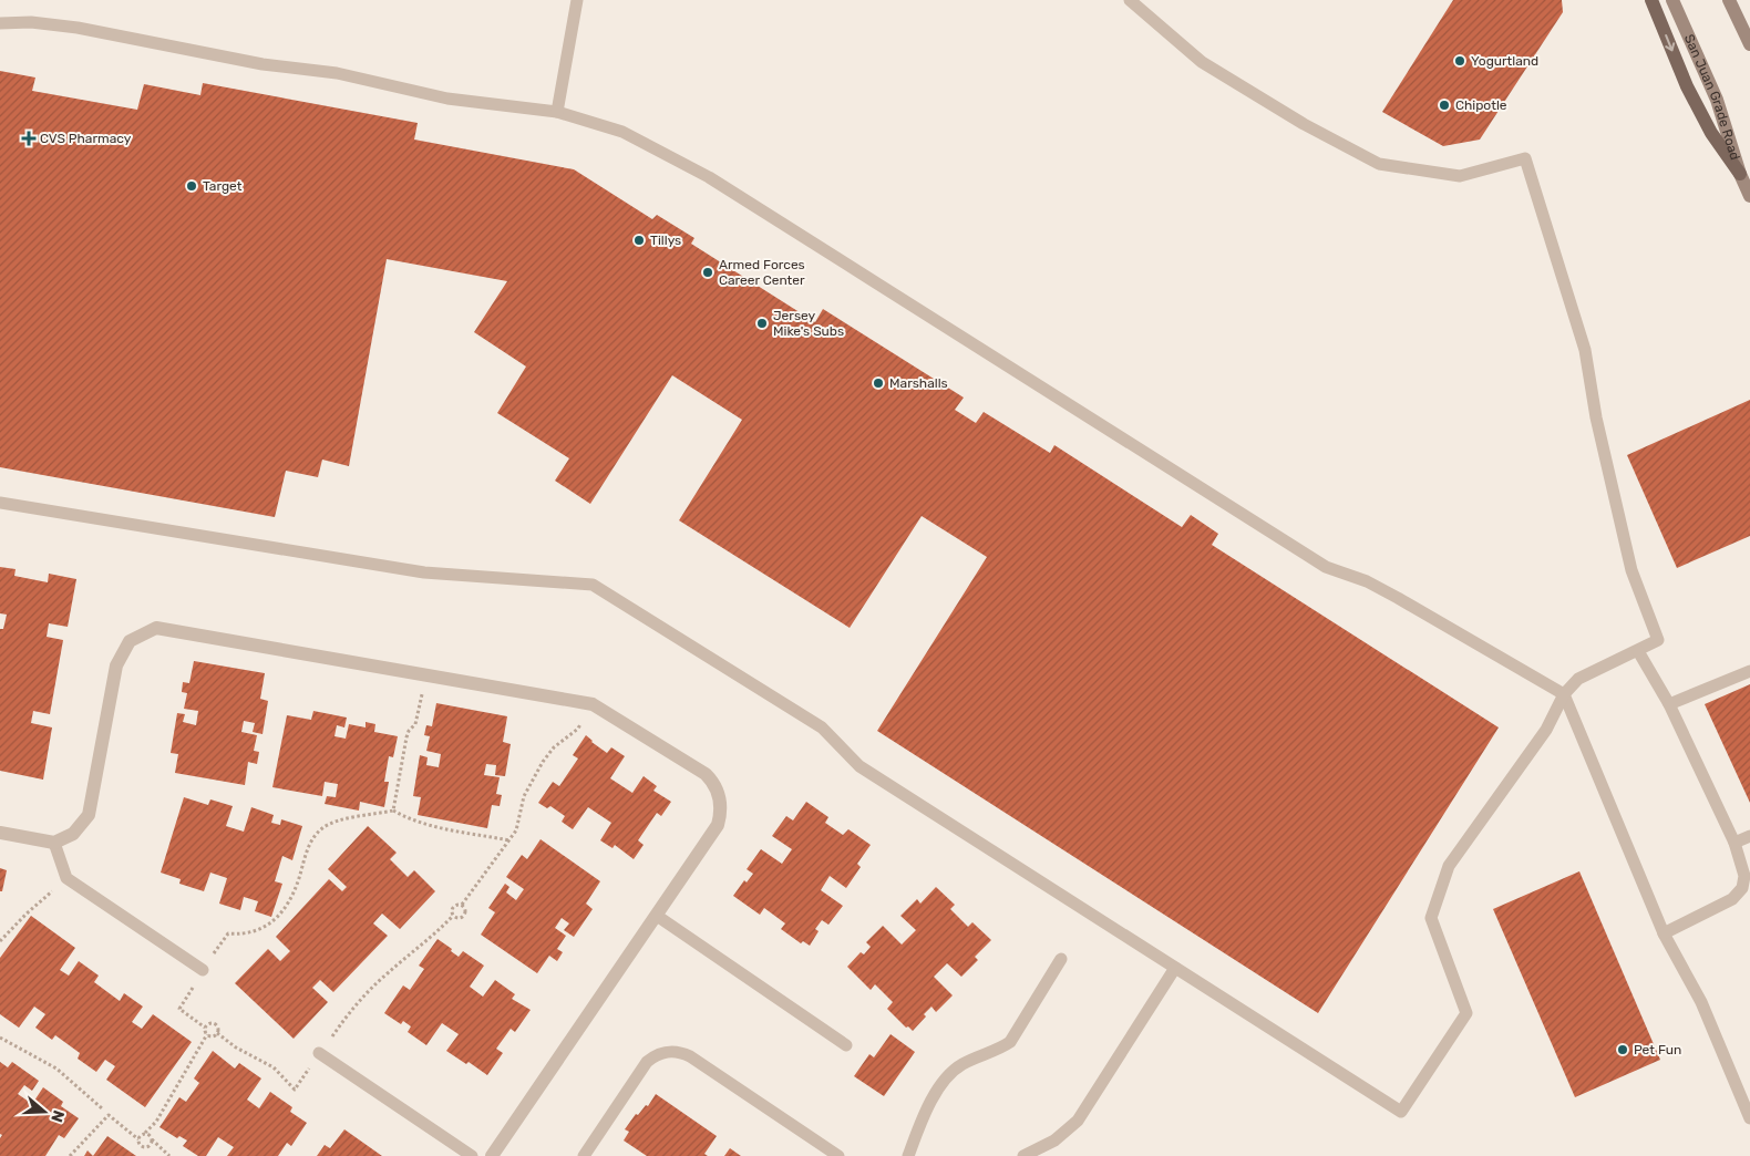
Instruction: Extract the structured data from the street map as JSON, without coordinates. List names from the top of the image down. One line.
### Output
{"streets":{"main road":["San Juan Grade Road"]},"places":{"other":["Yogurtland","Chipotle","Target","Tillys","Armed Forces Career Center","Jersey Mike's Subs","Marshalls","Pet Fun"],"health":["CVS Pharmacy"]},"north":"right"}
